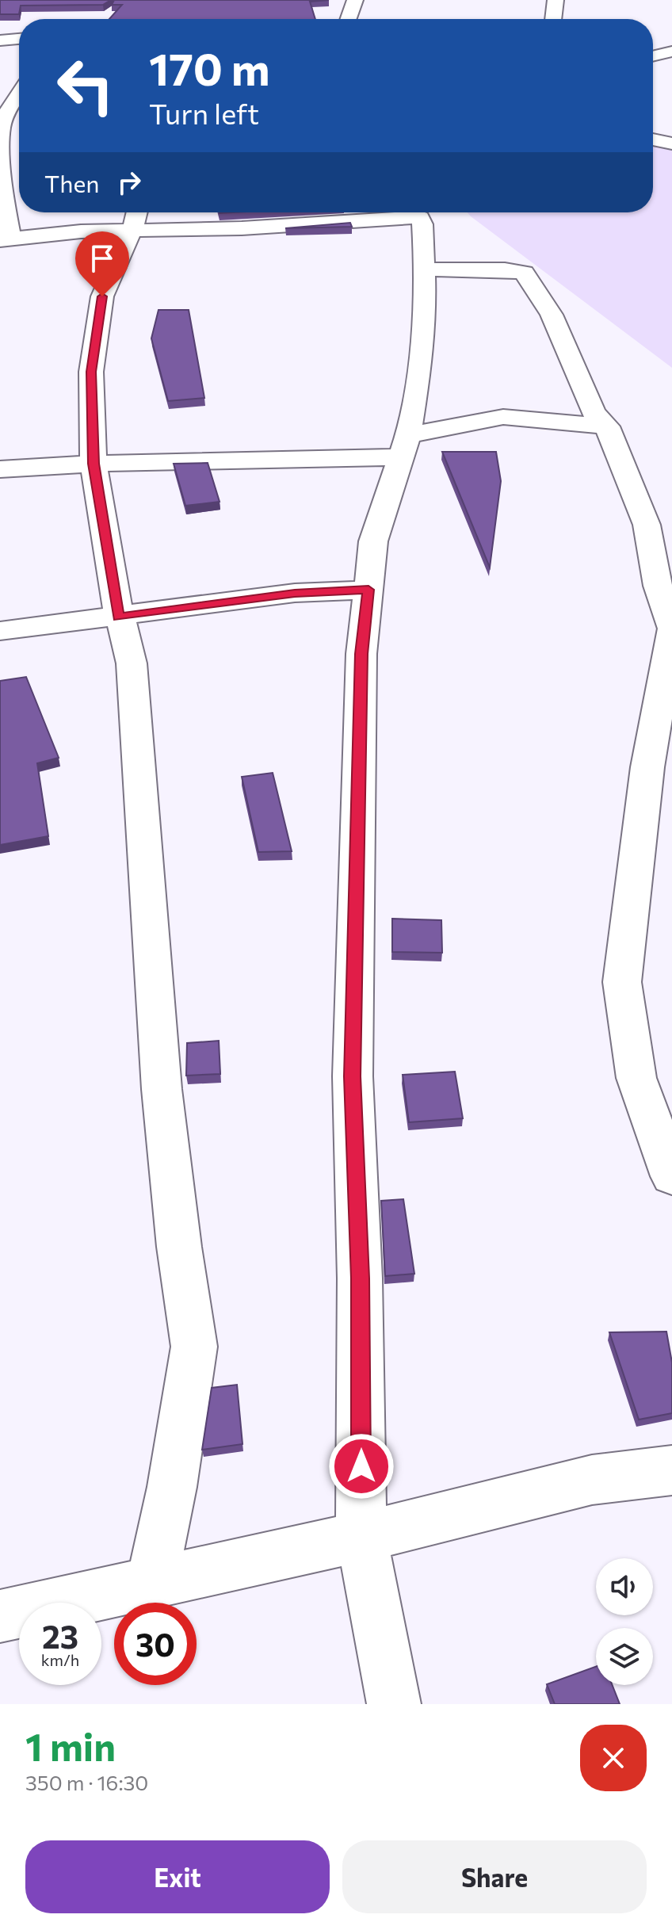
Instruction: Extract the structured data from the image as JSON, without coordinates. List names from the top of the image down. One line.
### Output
{"page":{"turn":["170 m","Turn left"],"then":"Then","speed":"23 km/h","limit":"30","heading":["1 min","350 m · 16:30"],"buttons":["Exit","Share"]}}
